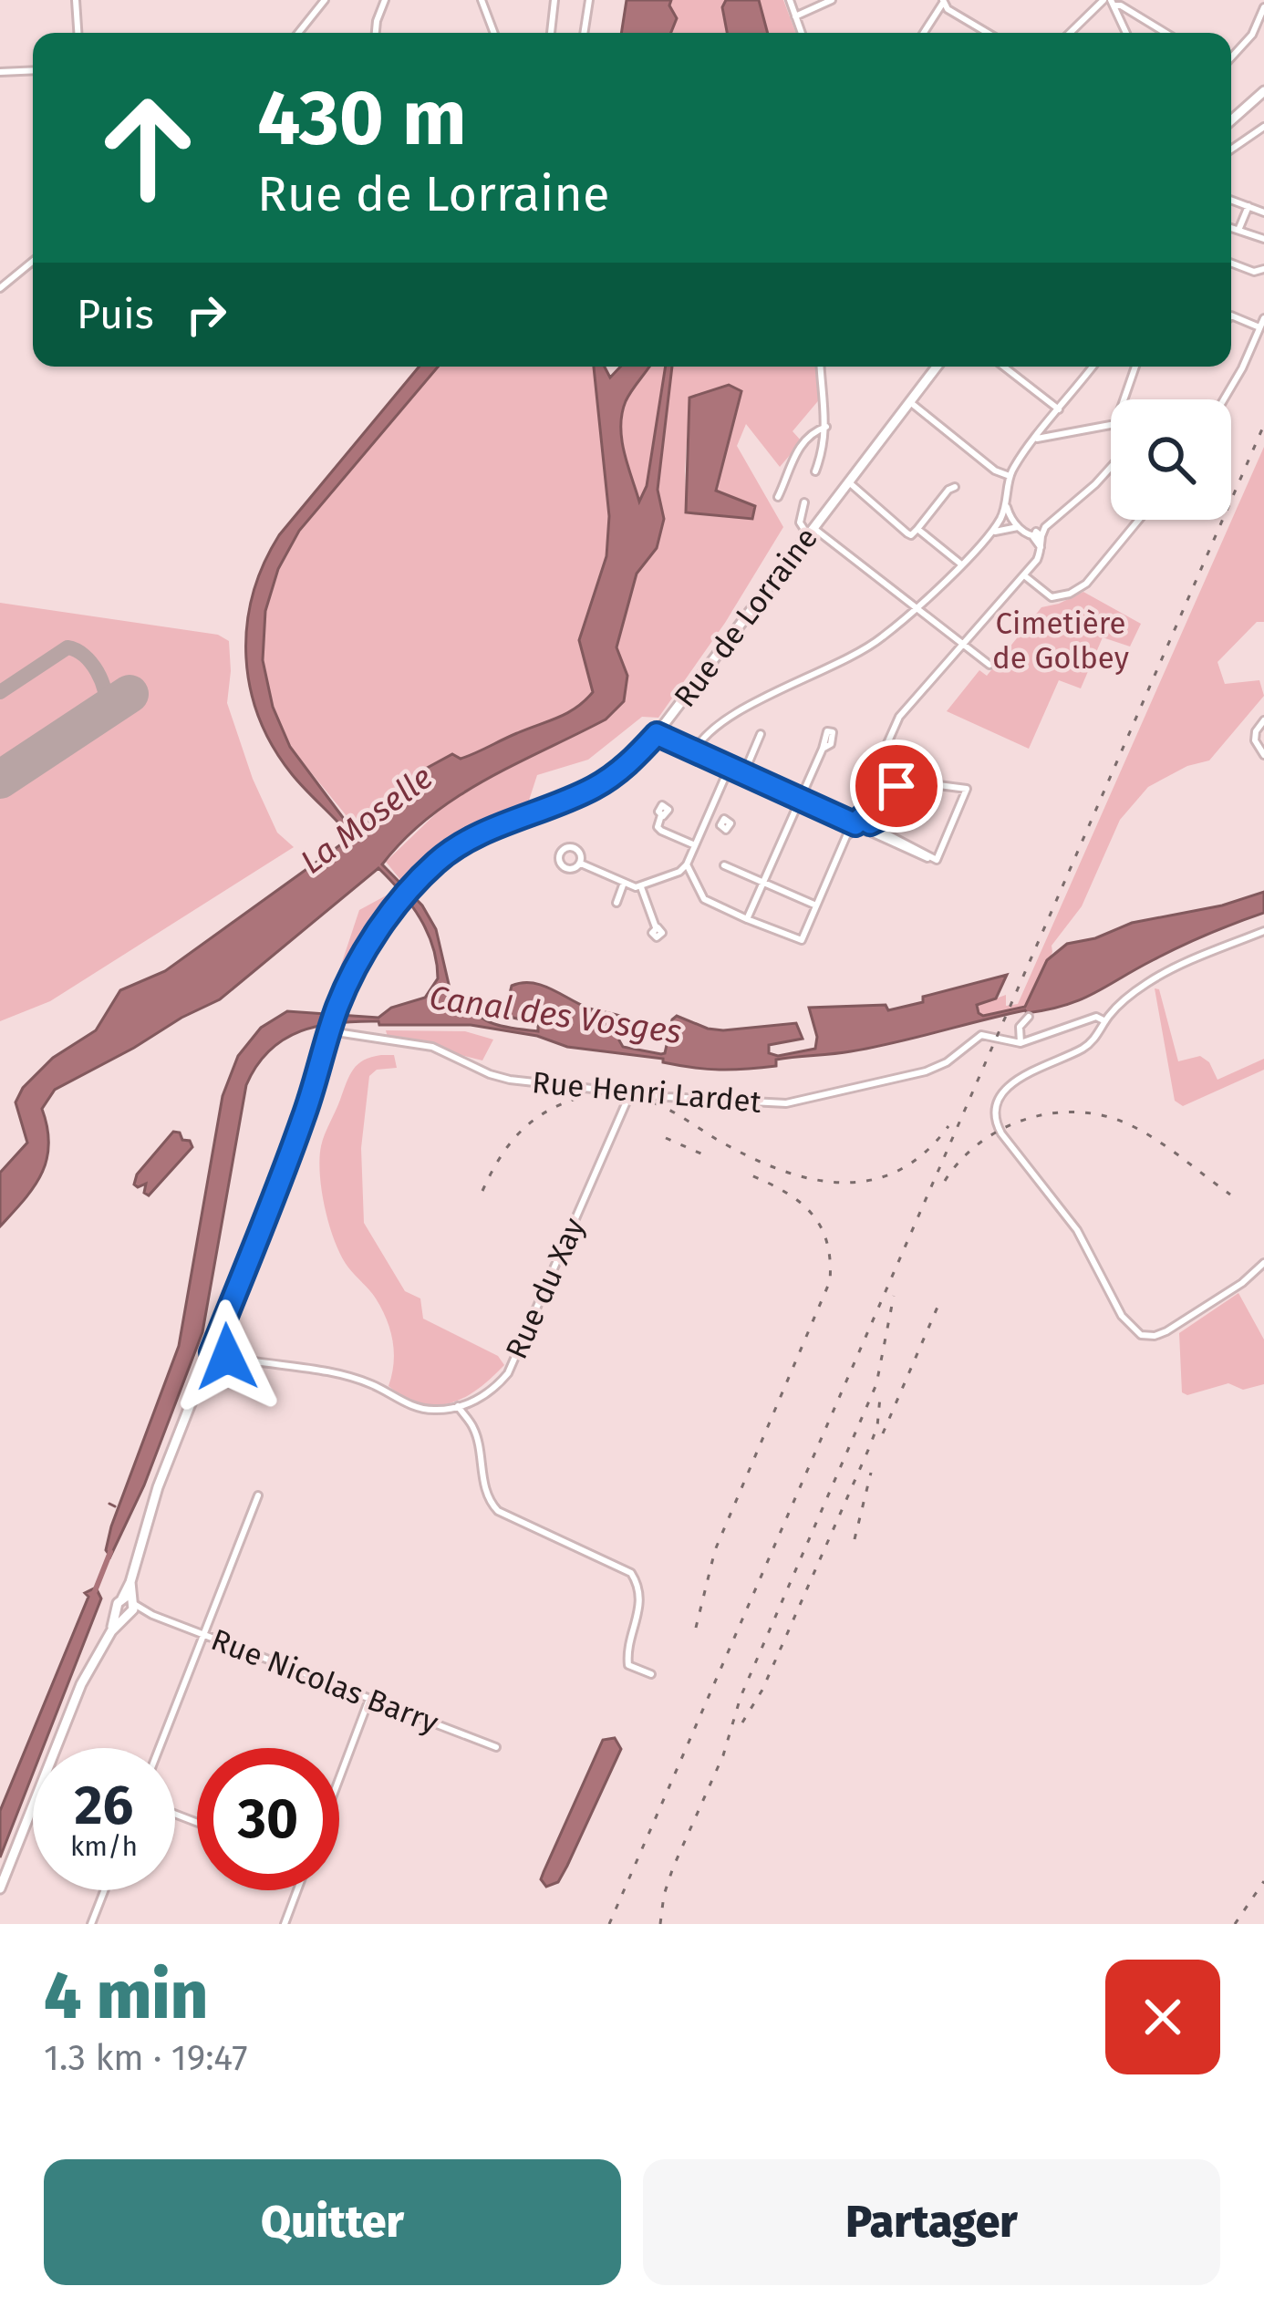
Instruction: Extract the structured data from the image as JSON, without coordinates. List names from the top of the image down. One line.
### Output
{"streets":{"main road":["Rue de Lorraine"],"street":["Rue Henri Lardet","Rue du Xay","Rue Nicolas Barry"]},"crossings":[["Rue de Lorraine","Rue Henri Lardet"],["Rue Henri Lardet","Rue du Xay"]],"water":["La Moselle","Canal des Vosges"],"parks":["Cimetière de Golbey"],"page":{"turn":["430 m","Rue de Lorraine"],"then":"Puis","speed":"26 km/h","limit":"30","heading":["4 min","1.3 km · 19:47"],"buttons":["Quitter","Partager"]}}
